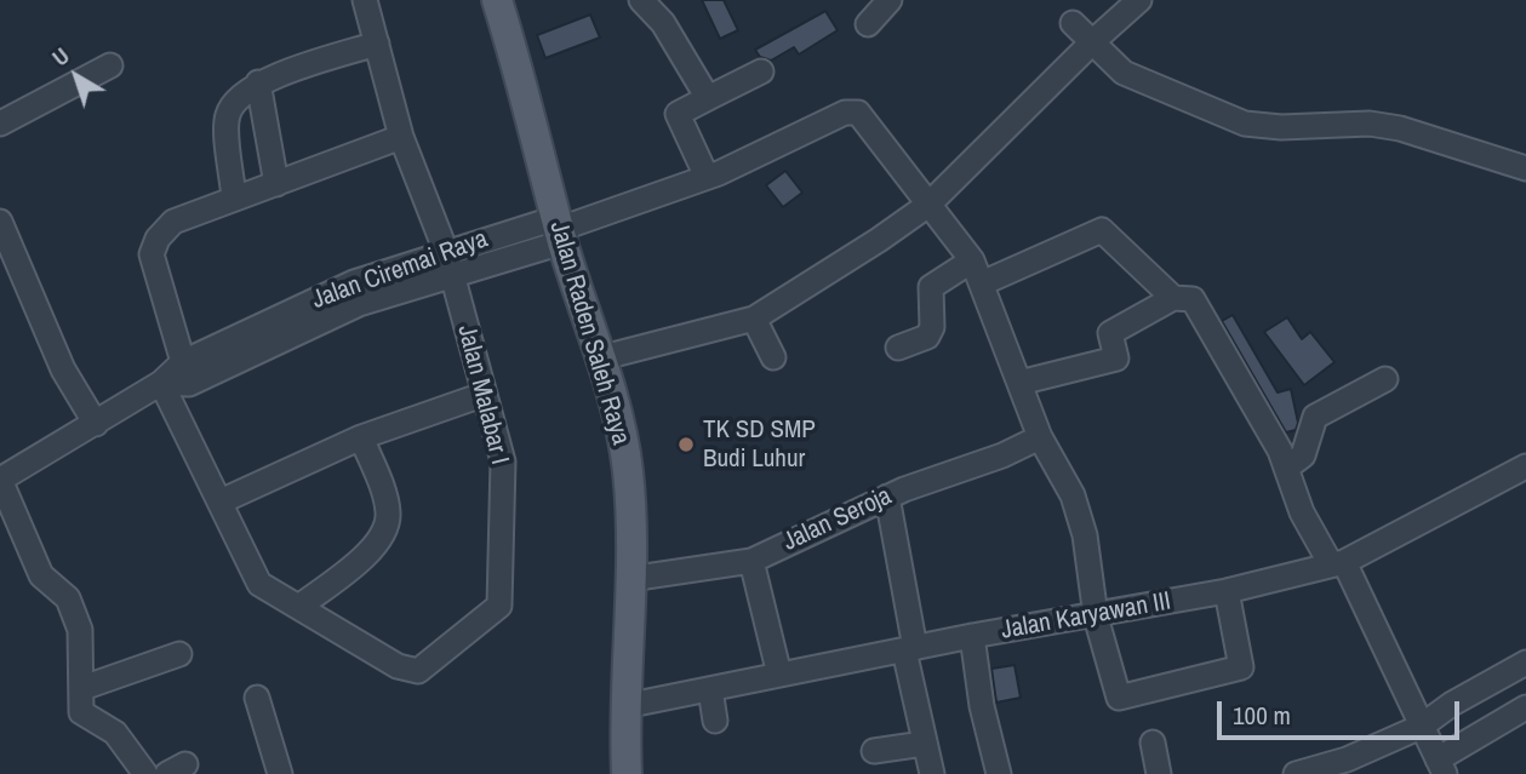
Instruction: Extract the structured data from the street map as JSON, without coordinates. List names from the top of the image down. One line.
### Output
{"streets":{"main road":["Jalan Raden Saleh Raya"],"street":["Jalan Ciremai Raya","Jalan Malabar I","Jalan Seroja","Jalan Karyawan III"]},"crossings":[["Jalan Ciremai Raya","Jalan Raden Saleh Raya"],["Jalan Ciremai Raya","Jalan Malabar I"],["Jalan Raden Saleh Raya","Jalan Seroja"],["Jalan Raden Saleh Raya","Jalan Karyawan III"]],"places":["TK SD SMP Budi Luhur"],"scale_bar":"100 m","north":"top left"}
